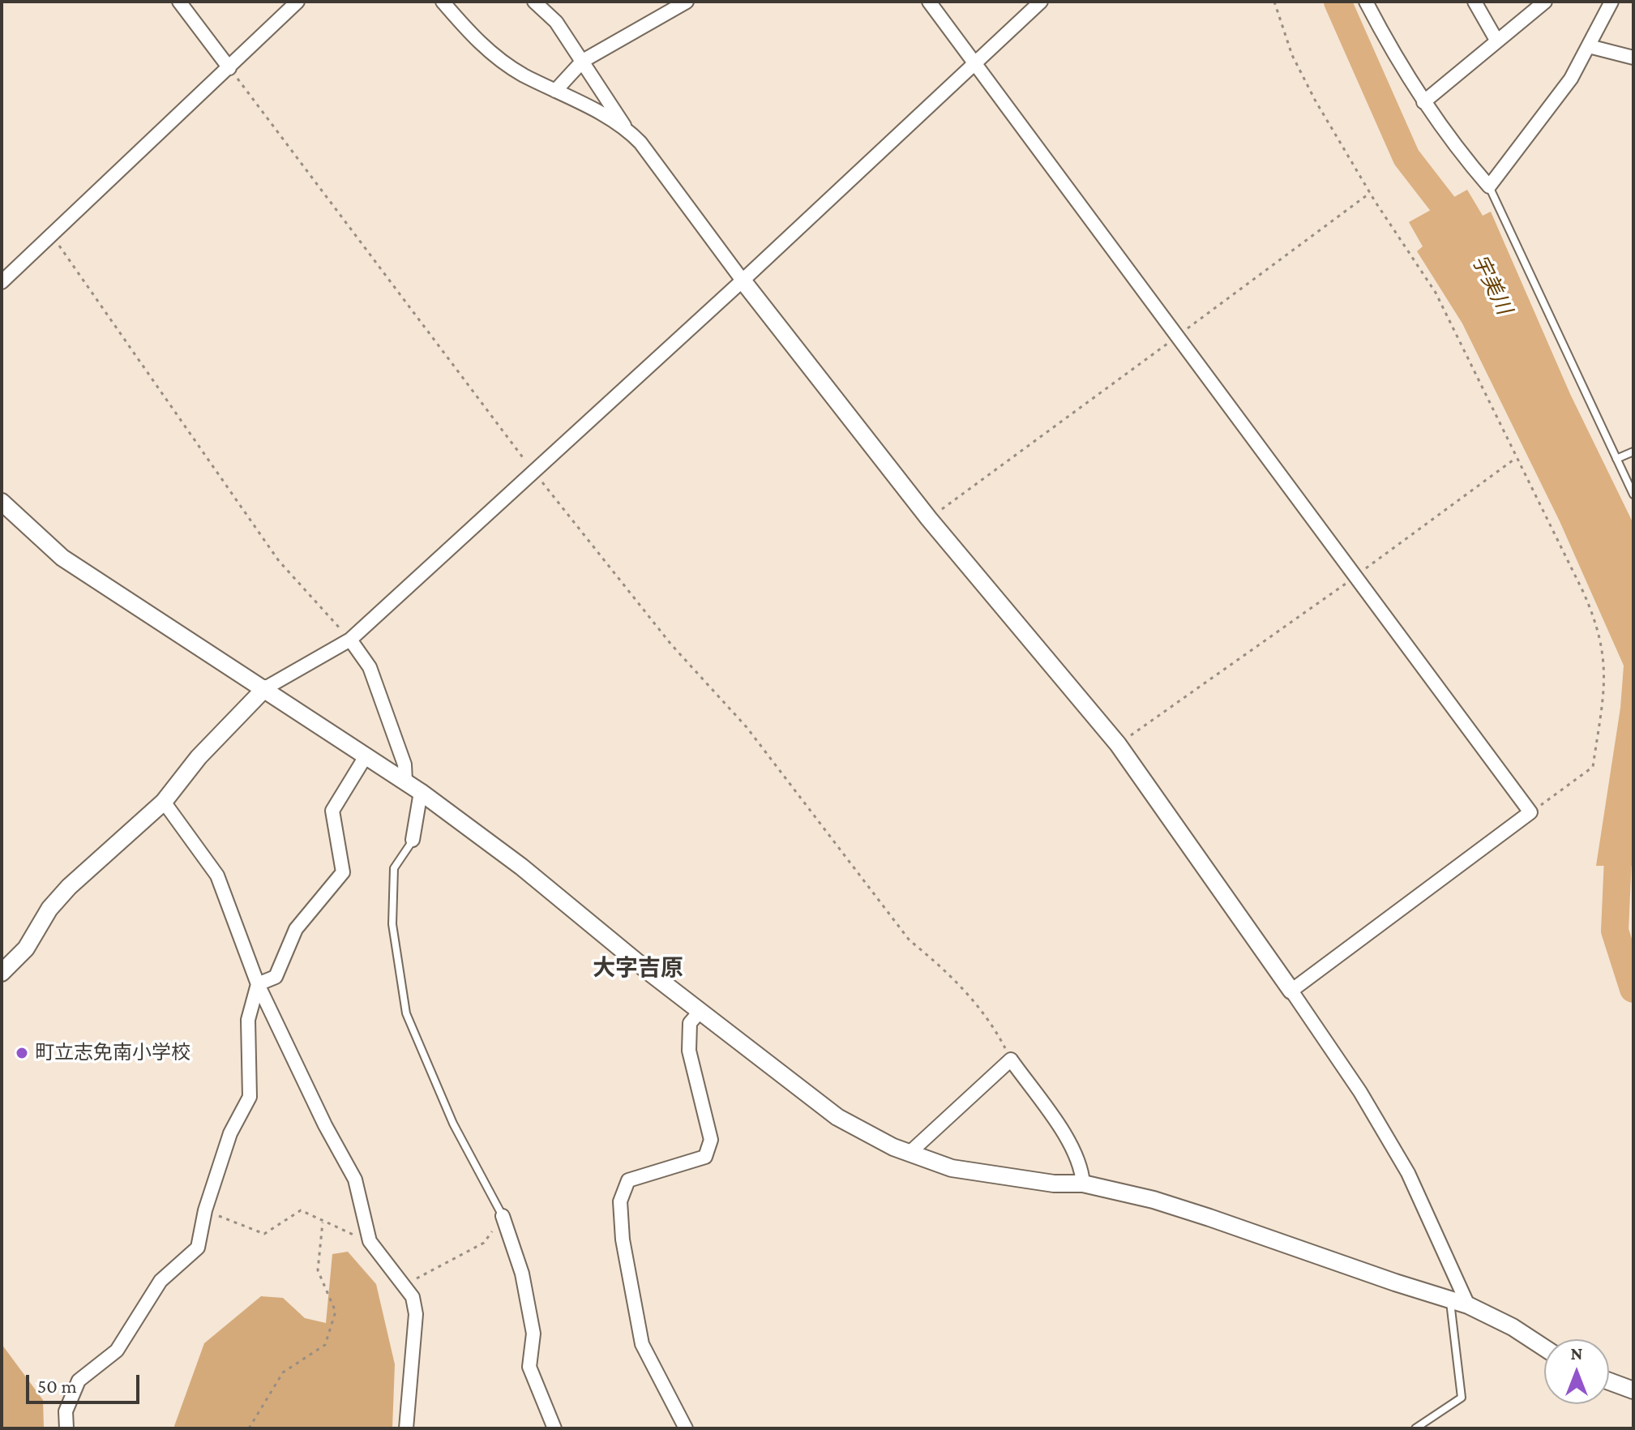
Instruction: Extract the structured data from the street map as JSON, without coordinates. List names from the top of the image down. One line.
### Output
{"districts":["大字吉原"],"water":["宇美川"],"places":["町立志免南小学校"],"scale_bar":"50 m","north":"top"}
